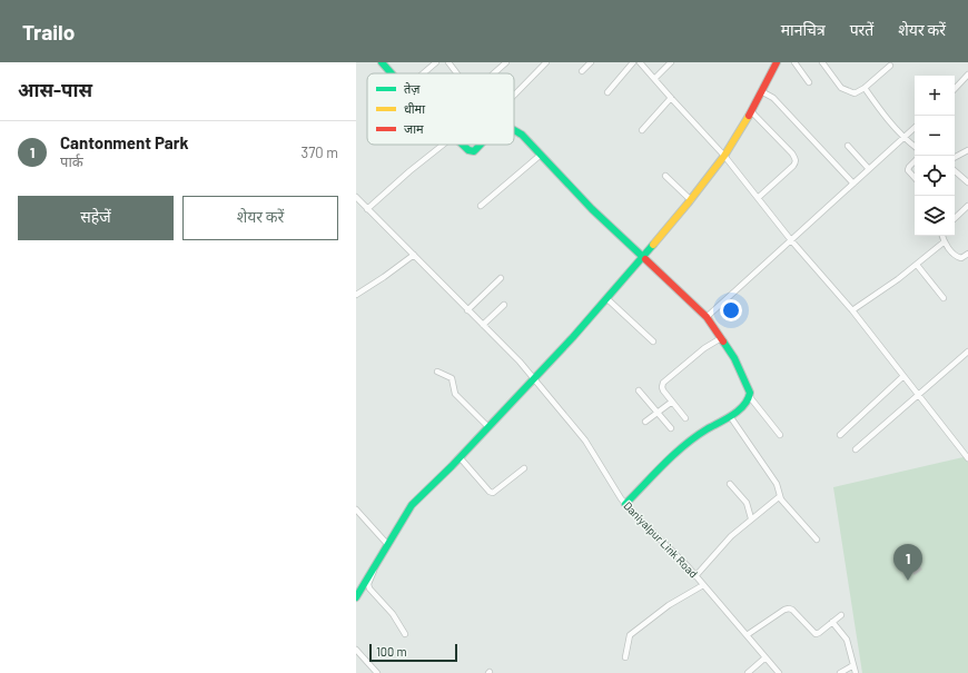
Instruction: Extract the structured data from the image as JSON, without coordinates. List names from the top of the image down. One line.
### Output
{"streets":{"street":["Daniyalpur Link Road"]},"legend":["तेज़","धीमा","जाम"],"scale_bar":"100 m","page":{"header":"Trailo","nav":["मानचित्र","परतें","शेयर करें"],"heading":"आस-पास","map_buttons":["+","−"],"list":[{"mark":"1","name":"Cantonment Park","note":"पार्क","value":"370 m"}],"buttons":["सहेजें","शेयर करें"],"pins":"1","scale":"100 m"}}
